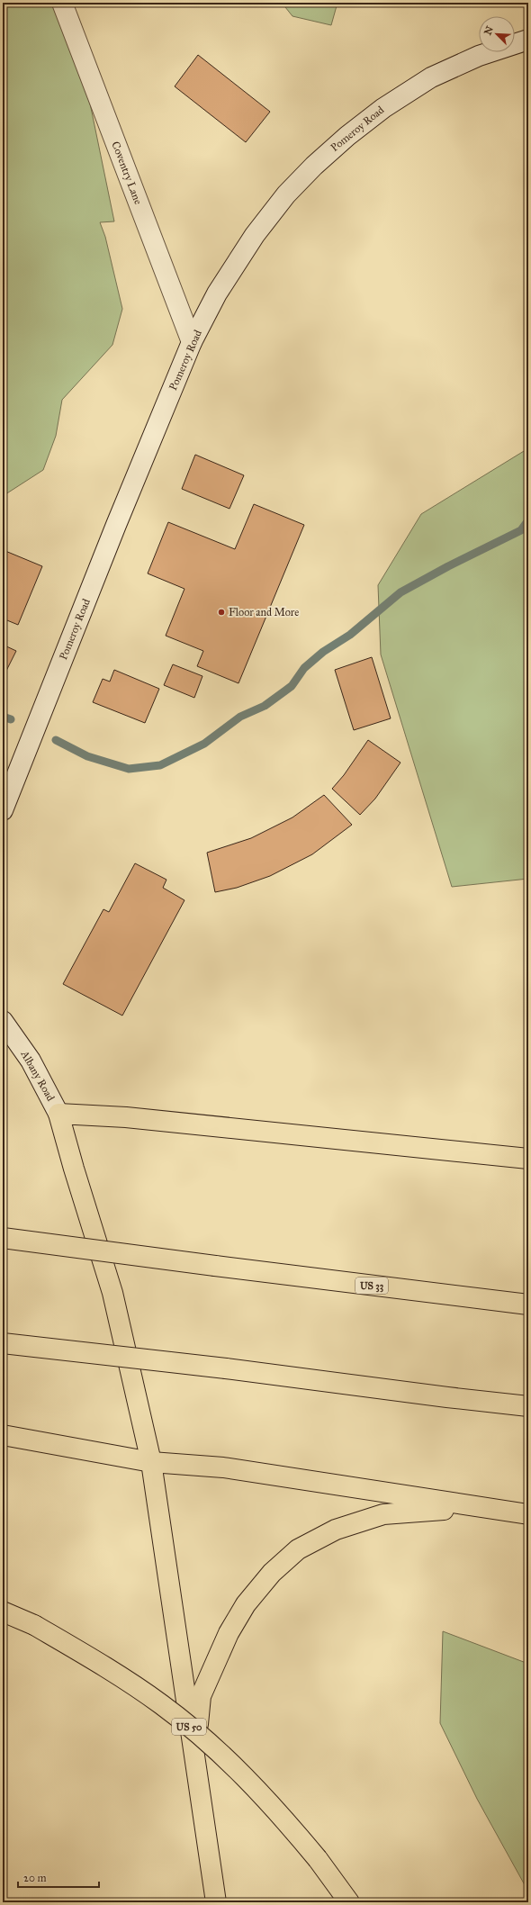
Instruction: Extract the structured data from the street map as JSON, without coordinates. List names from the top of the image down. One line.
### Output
{"streets":{"highway":["US 33","US 50"],"street":["Pomeroy Road","Coventry Lane","Albany Road"]},"crossings":[["Pomeroy Road","Coventry Lane"]],"places":["Floor and More"],"scale_bar":"20 m","north":"top left"}
